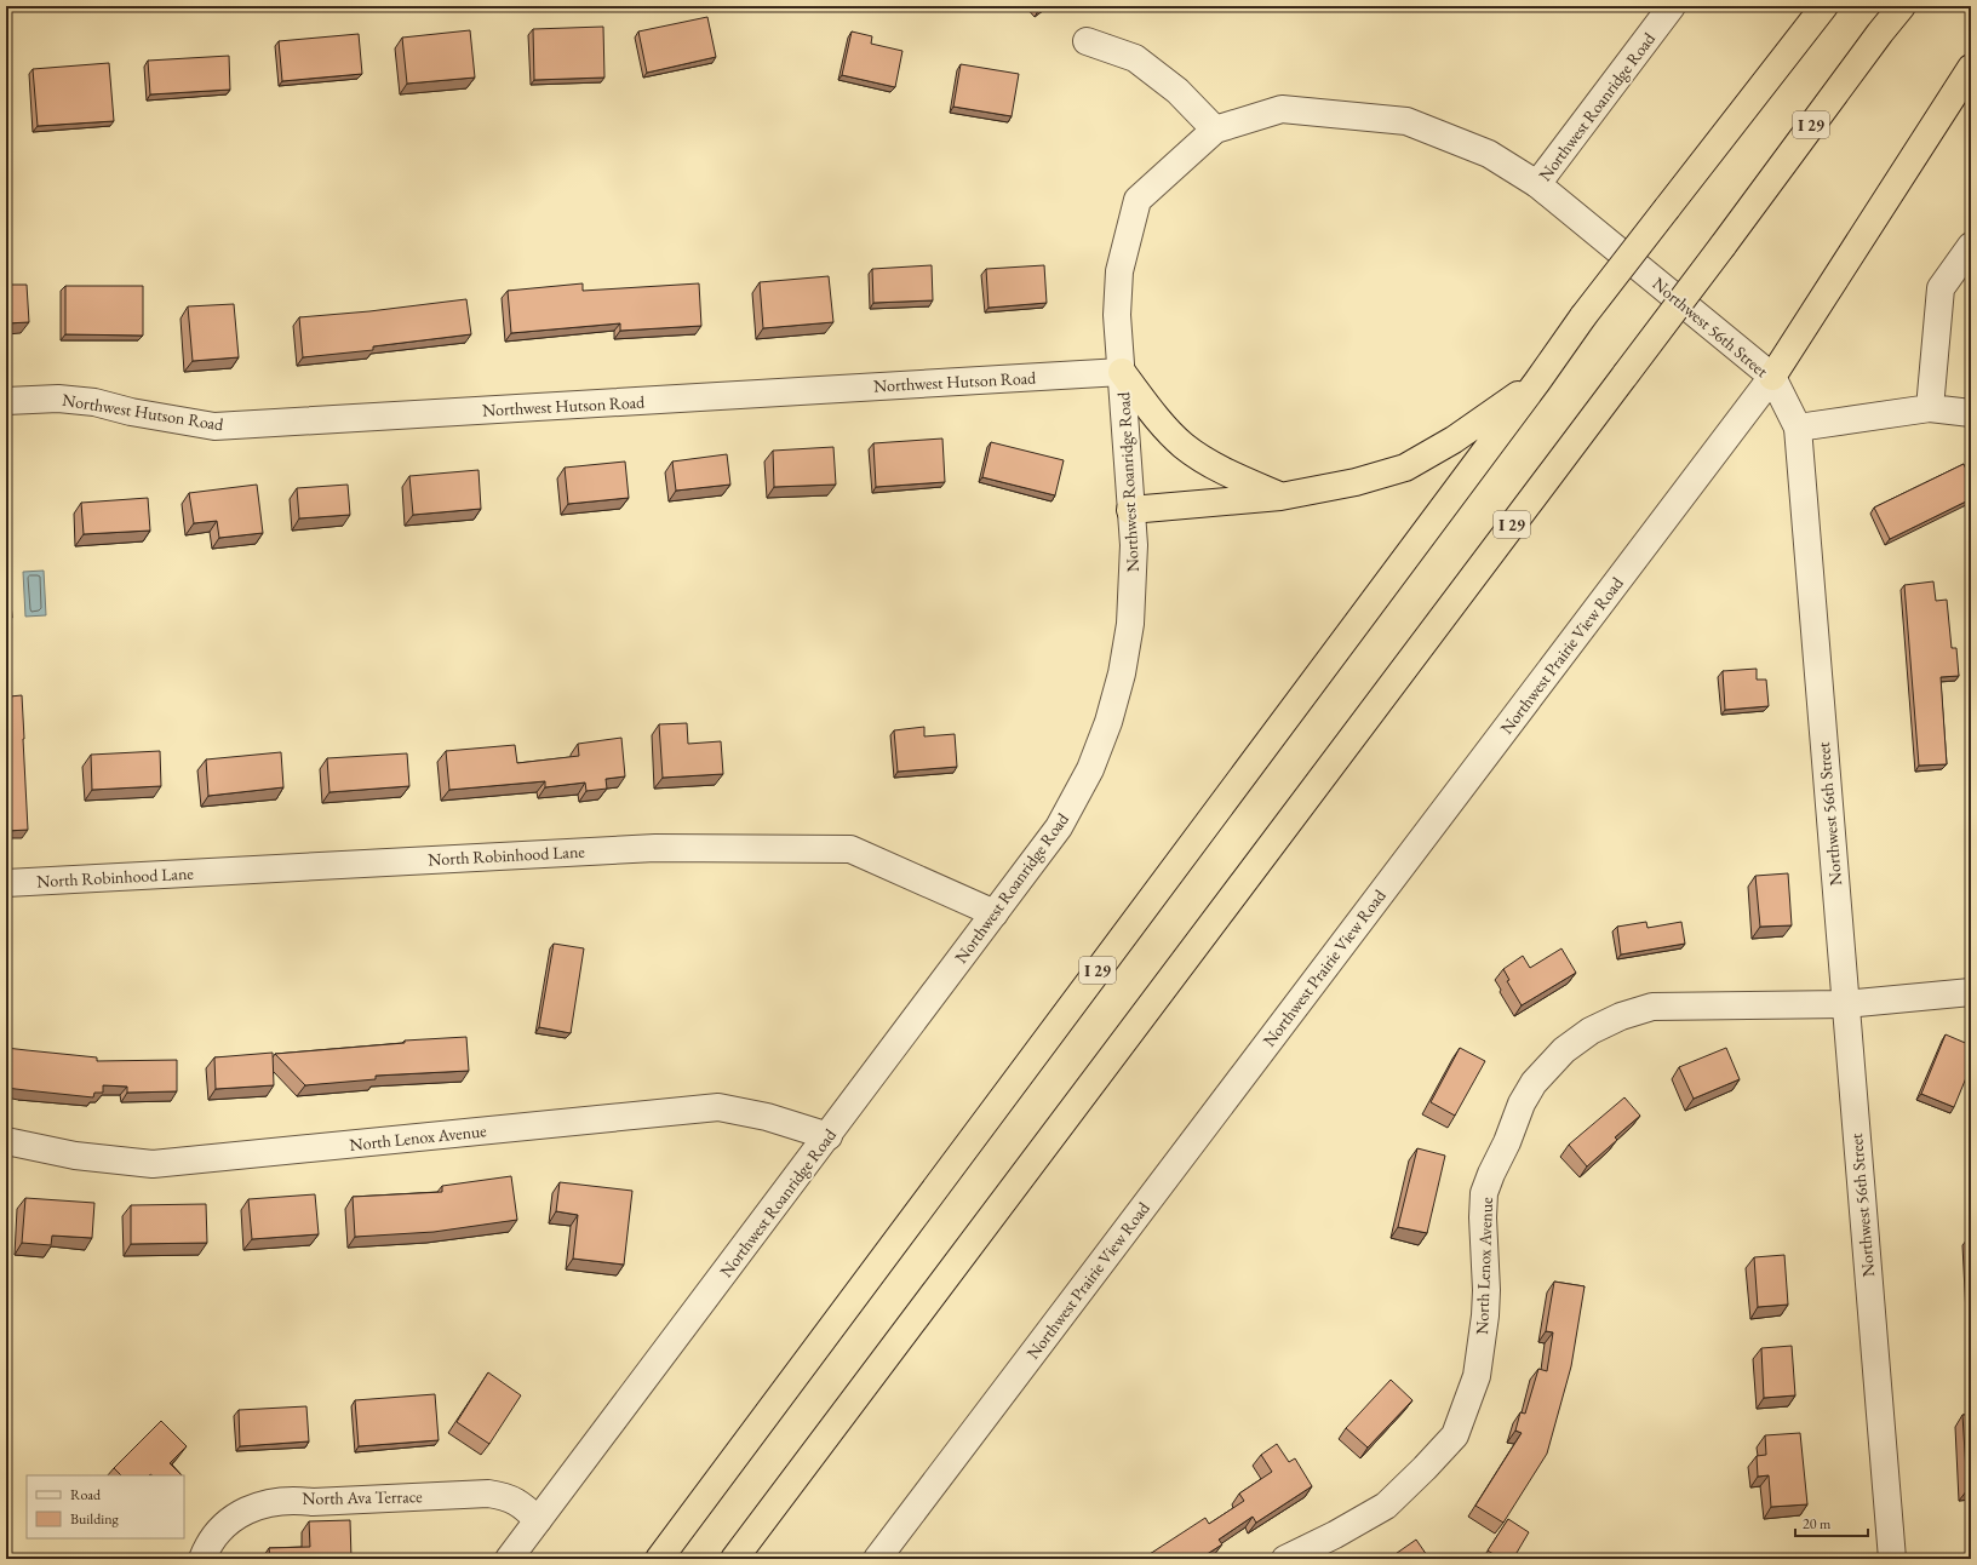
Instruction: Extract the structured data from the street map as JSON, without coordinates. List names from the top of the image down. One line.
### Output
{"streets":{"highway":["I 29"],"street":["Northwest Roanridge Road","Northwest 56th Street","Northwest Hutson Road","Northwest Prairie View Road","North Robinhood Lane","North Lenox Avenue","North Ava Terrace"]},"crossings":[["Northwest Roanridge Road","Northwest 56th Street"],["Northwest Roanridge Road","Northwest Hutson Road"],["Northwest Roanridge Road","North Robinhood Lane"],["Northwest Roanridge Road","North Lenox Avenue"],["Northwest Roanridge Road","North Ava Terrace"],["Northwest 56th Street","Northwest Prairie View Road"],["Northwest 56th Street","North Lenox Avenue"]],"legend":["Road","Building"],"scale_bar":"20 m"}
